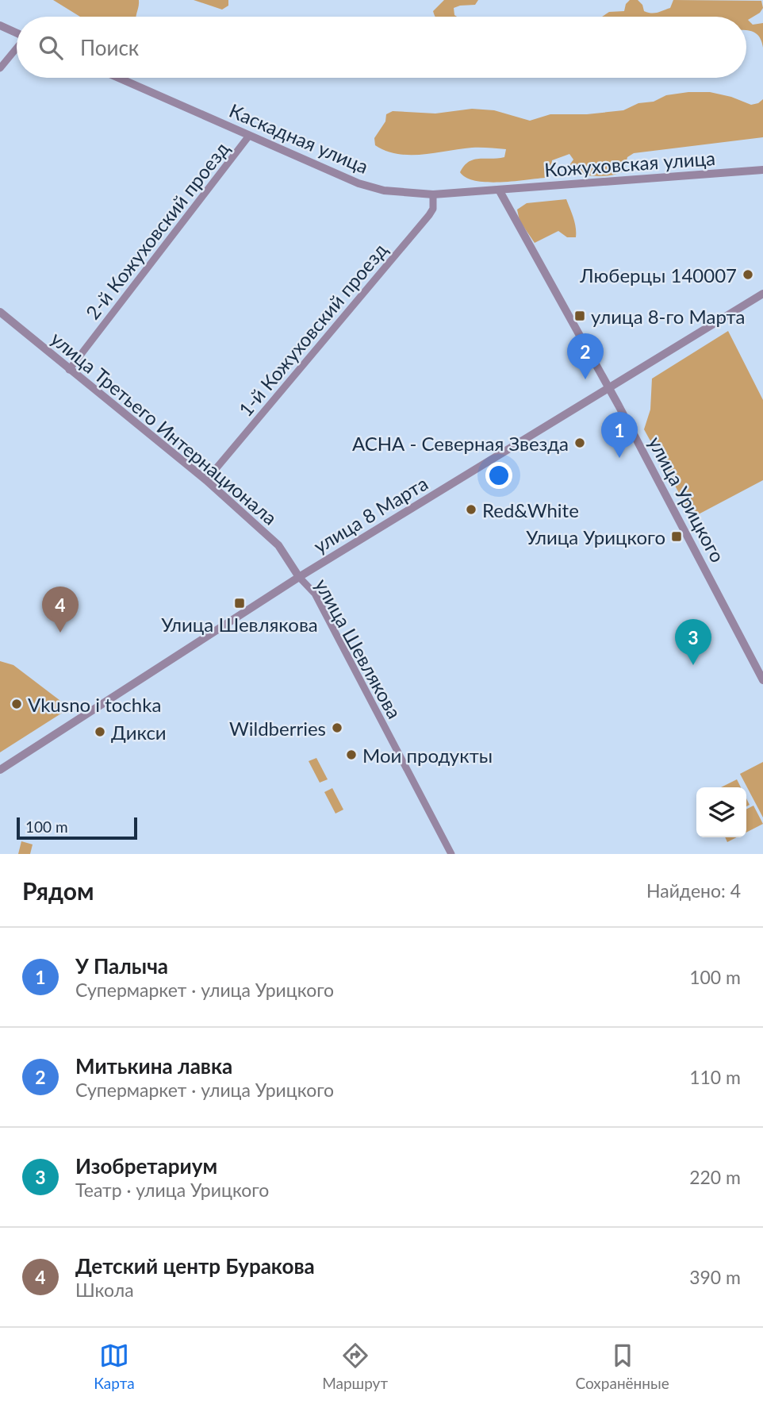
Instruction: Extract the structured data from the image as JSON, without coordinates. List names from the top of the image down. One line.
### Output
{"streets":{"street":["Каскадная улица","Кожуховская улица","2-й Кожуховский проезд","1-й Кожуховский проезд","улица Третьего Интернационала","улица Урицкого","улица 8 Марта","улица Шевлякова"]},"crossings":[["Каскадная улица","Кожуховская улица"],["Каскадная улица","2-й Кожуховский проезд"],["Каскадная улица","1-й Кожуховский проезд"],["Каскадная улица","улица Урицкого"],["Кожуховская улица","улица Урицкого"],["2-й Кожуховский проезд","улица Третьего Интернационала"],["1-й Кожуховский проезд","улица Третьего Интернационала"],["улица Третьего Интернационала","улица 8 Марта"],["улица Третьего Интернационала","улица Шевлякова"],["улица Урицкого","улица 8 Марта"],["улица 8 Марта","улица Шевлякова"]],"places":{"other":["Люберцы 140007","АСНА - Северная Звезда","Red&White","Vkusno i tochka","Wildberries","Дикси","Мои продукты"],"transit":["улица 8-го Марта","Улица Урицкого","Улица Шевлякова"]},"scale_bar":"100 m","page":{"search":"Поиск","pins":["2","1","4","3"],"scale":"100 m","heading":["Рядом","Найдено: 4"],"list":[{"mark":"1","name":"У Палыча","note":"Супермаркет · улица Урицкого","value":"100 m"},{"mark":"2","name":"Митькина лавка","note":"Супермаркет · улица Урицкого","value":"110 m"},{"mark":"3","name":"Изобретариум","note":"Театр · улица Урицкого","value":"220 m"},{"mark":"4","name":"Детский центр Буракова","note":"Школа","value":"390 m"}],"nav":["Карта","Маршрут","Сохранённые"]}}
